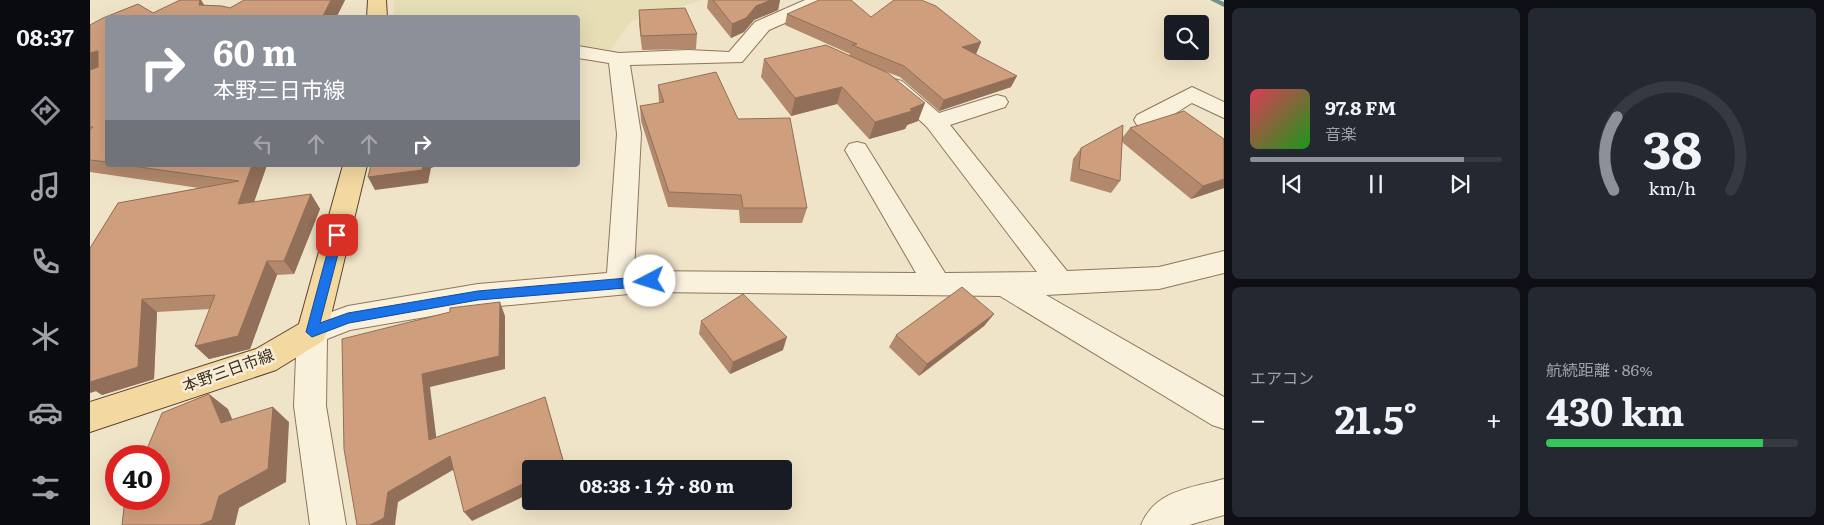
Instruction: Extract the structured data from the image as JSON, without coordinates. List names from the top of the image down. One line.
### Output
{"streets":{"main road":["本野三日市線"]},"page":{"tabs":"08:37","turn":["60 m","本野三日市線"],"song":["97.8 FM","音楽"],"tile":["エアコン",["航続距離 · 86%","430 km"]],"heat":["−","21.5°","+"],"limit":"40","trip":"08:38 · 1 分 · 80 m","gauge":["38","km/h"]}}
